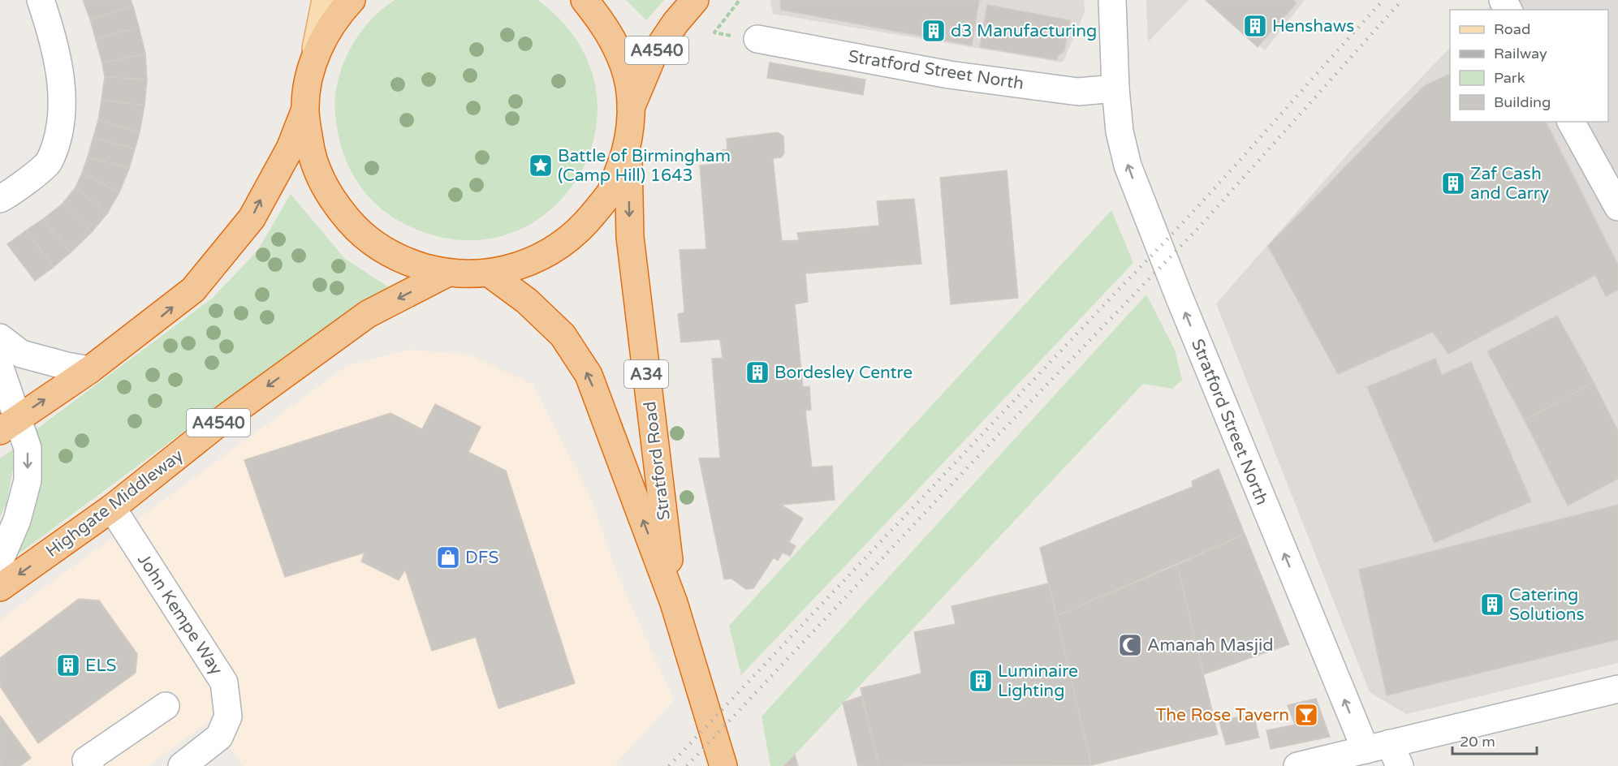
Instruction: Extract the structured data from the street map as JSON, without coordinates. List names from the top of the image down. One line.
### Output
{"streets":{"highway":["A4540","A34","Stratford Road","Highgate Middleway"],"street":["Stratford Street North","John Kempe Way"]},"crossings":[["Highgate Middleway","John Kempe Way"]],"one_way":["Stratford Street North"],"places":{"building":["Henshaws","d3 Manufacturing","Zaf Cash and Carry","Bordesley Centre","Catering Solutions","ELS","Luminaire Lighting"],"place":["Battle of Birmingham (Camp Hill) 1643"],"shop":["DFS"],"mosque":["Amanah Masjid"],"bar":["The Rose Tavern"]},"legend":["Road","Railway","Park","Building"],"scale_bar":"20 m"}
